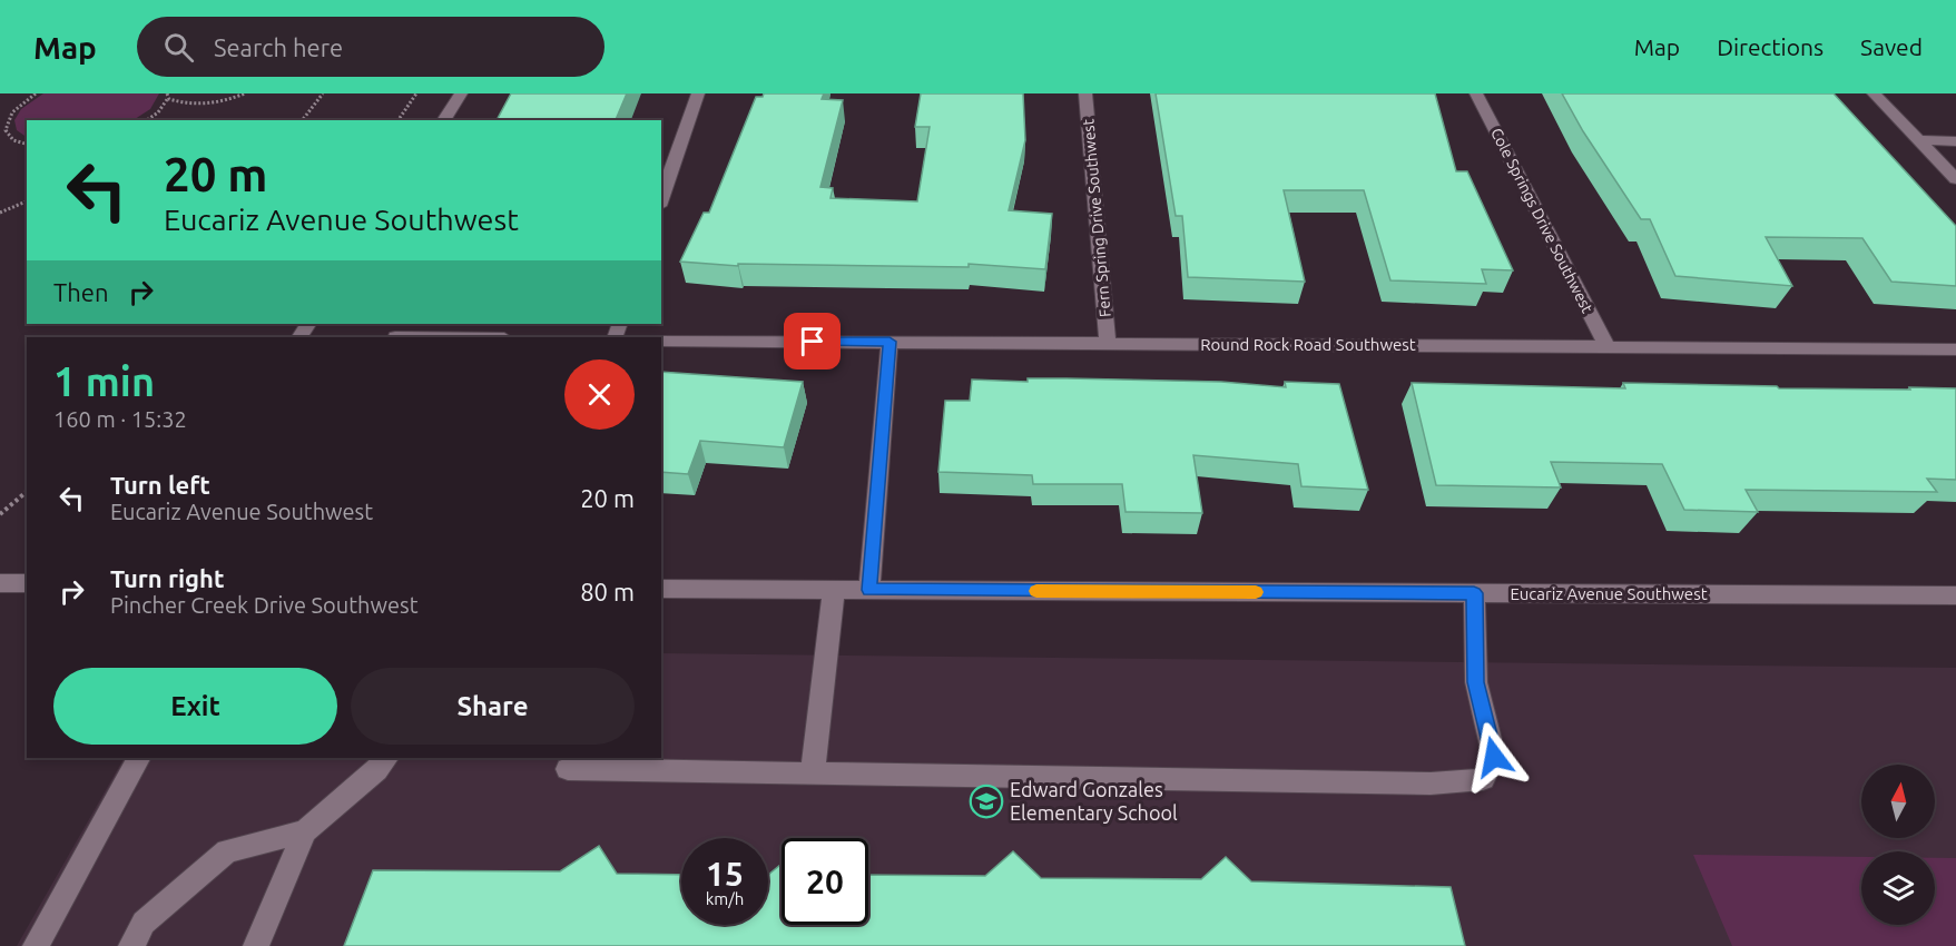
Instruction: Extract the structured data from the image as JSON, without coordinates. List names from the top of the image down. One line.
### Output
{"streets":{"street":["Fern Spring Drive Southwest","Cole Springs Drive Southwest","Round Rock Road Southwest","Eucariz Avenue Southwest"]},"crossings":[["Fern Spring Drive Southwest","Round Rock Road Southwest"],["Cole Springs Drive Southwest","Round Rock Road Southwest"]],"places":{"school or university":["Edward Gonzales Elementary School"]},"north":"top","page":{"header":"Map","search":"Search here","nav":["Map","Directions","Saved"],"turn":["20 m","Eucariz Avenue Southwest"],"then":"Then","heading":["1 min","160 m · 15:32"],"list":[{"name":"Turn left","note":"Eucariz Avenue Southwest","value":"20 m"},{"name":"Turn right","note":"Pincher Creek Drive Southwest","value":"80 m"}],"buttons":["Exit","Share"],"speed":"15 km/h","limit":"20"}}
